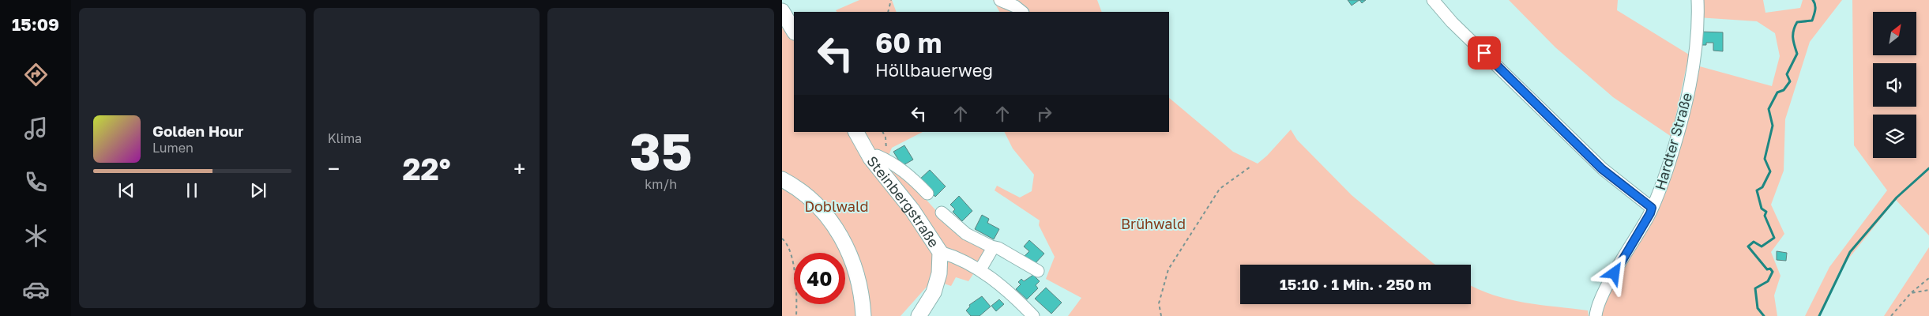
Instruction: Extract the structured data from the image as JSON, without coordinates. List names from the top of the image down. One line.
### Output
{"streets":{"main road":["Steinbergstraße"],"street":["Hardter Straße"]},"parks":["Doblwald","Brühwald"],"north":"top right","page":{"tabs":"15:09","tile":["Klima",["35","km/h"]],"turn":["60 m","Höllbauerweg"],"song":["Golden Hour","Lumen"],"heat":["−","22°","+"],"limit":"40","trip":"15:10 · 1 Min. · 250 m"}}
